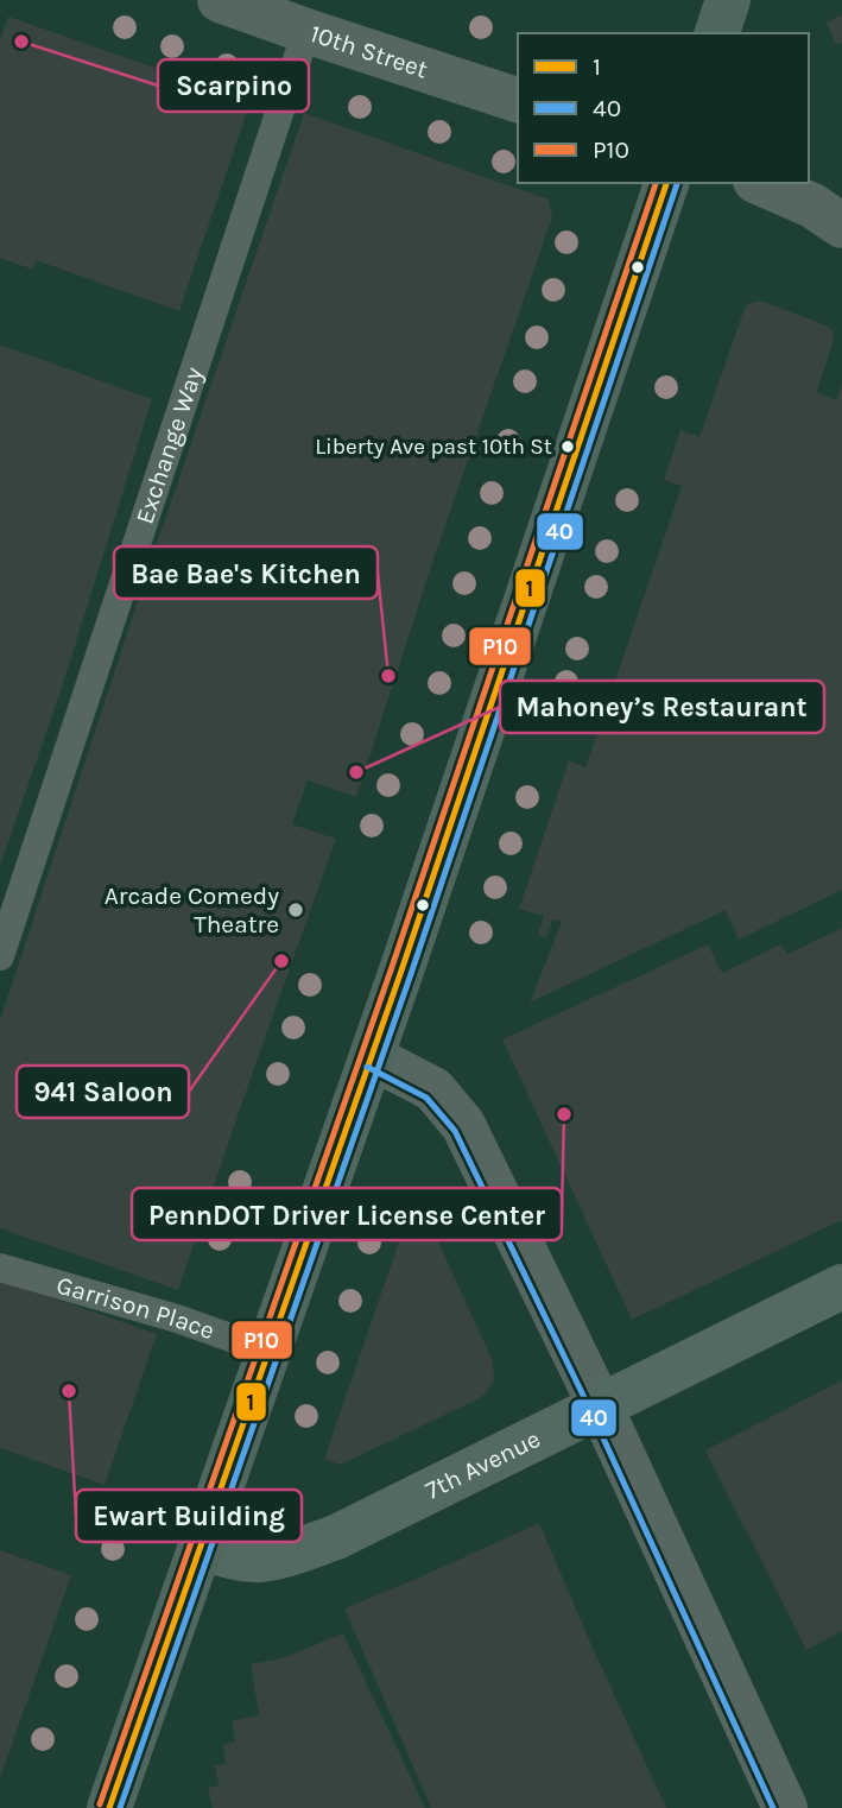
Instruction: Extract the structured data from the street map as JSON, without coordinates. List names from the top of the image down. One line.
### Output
{"streets":{"main road":["7th Avenue"],"street":["10th Street"],"lane":["Exchange Way","Garrison Place"]},"crossings":[["10th Street","Exchange Way"]],"places":["Scarpino","Liberty Ave past 10th St","Bae Bae's Kitchen","Mahoney’s Restaurant","Arcade Comedy Theatre","941 Saloon","PennDOT Driver License Center","Ewart Building"],"lines":["transit line 1","transit line P10","transit line 40"],"legend":["1","40","P10"]}
